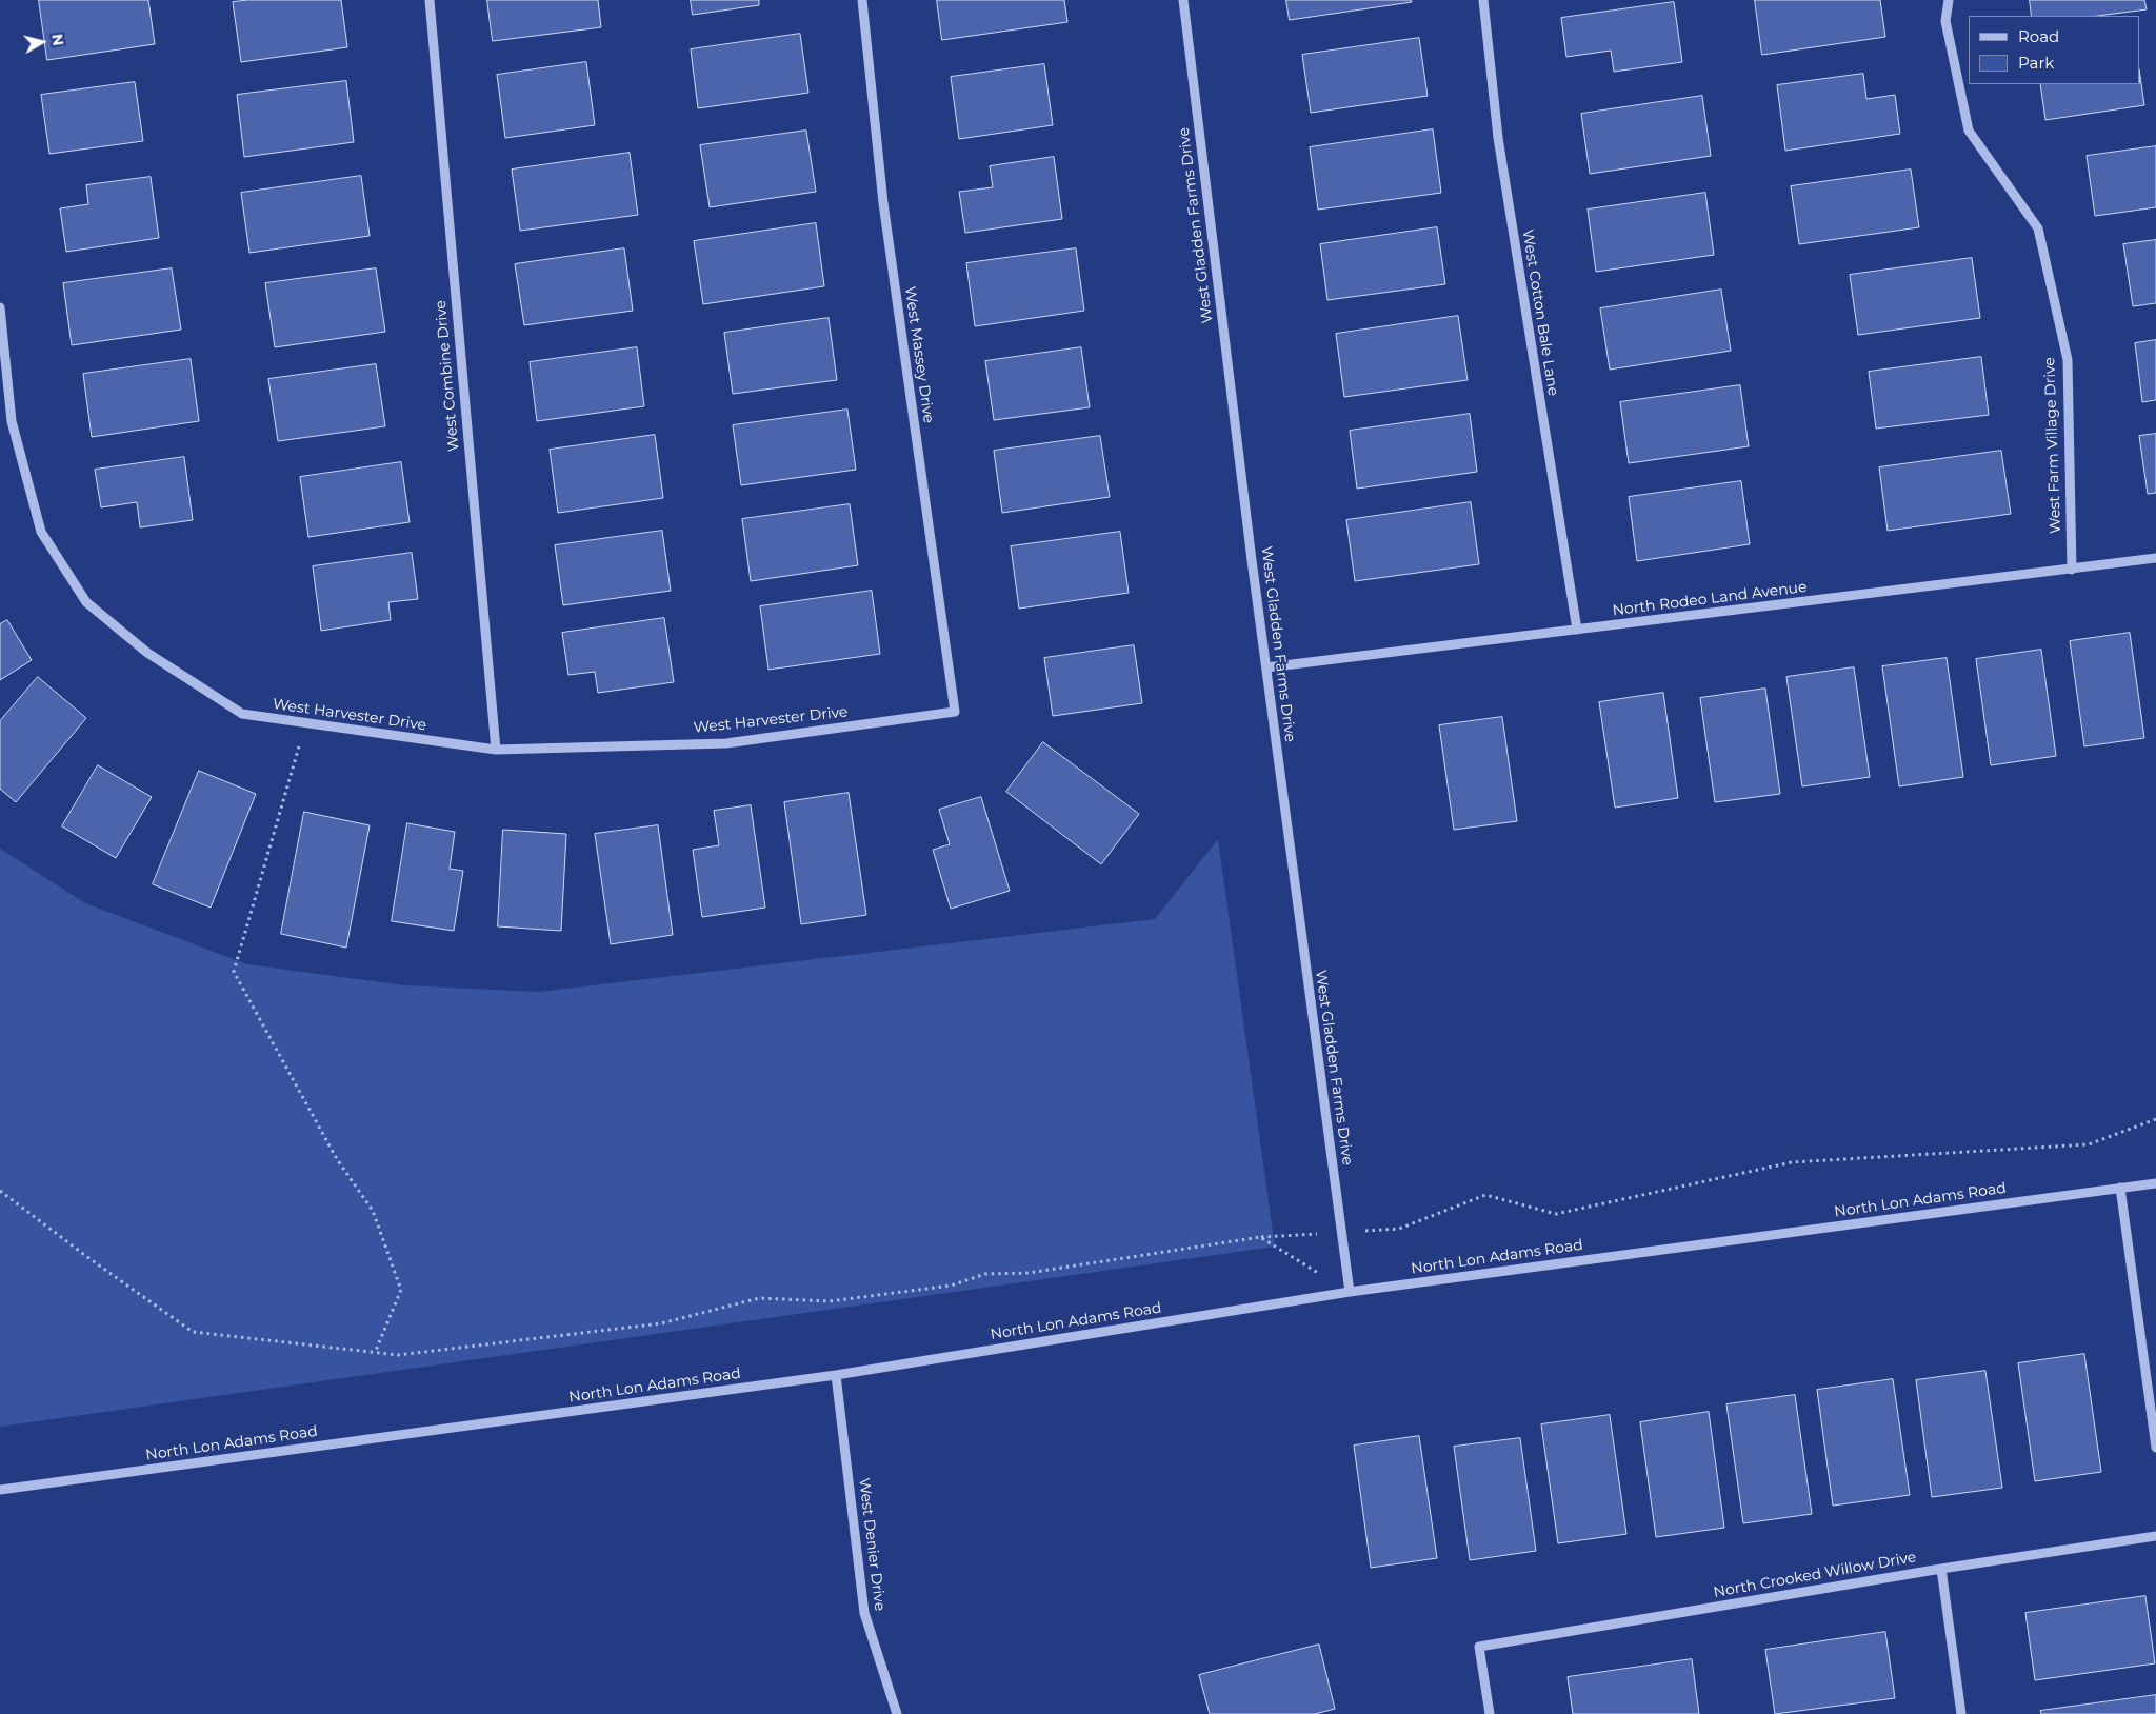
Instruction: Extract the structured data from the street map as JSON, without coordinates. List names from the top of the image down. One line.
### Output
{"streets":{"street":["West Gladden Farms Drive","West Cotton Bale Lane","West Massey Drive","West Combine Drive","West Farm Village Drive","North Rodeo Land Avenue","West Harvester Drive","North Lon Adams Road","West Denier Drive","North Crooked Willow Drive"]},"crossings":[["West Gladden Farms Drive","North Rodeo Land Avenue"],["West Gladden Farms Drive","North Lon Adams Road"],["West Cotton Bale Lane","North Rodeo Land Avenue"],["West Massey Drive","West Harvester Drive"],["West Combine Drive","West Harvester Drive"],["West Farm Village Drive","North Rodeo Land Avenue"],["North Lon Adams Road","West Denier Drive"]],"legend":["Road","Park"],"north":"right"}
